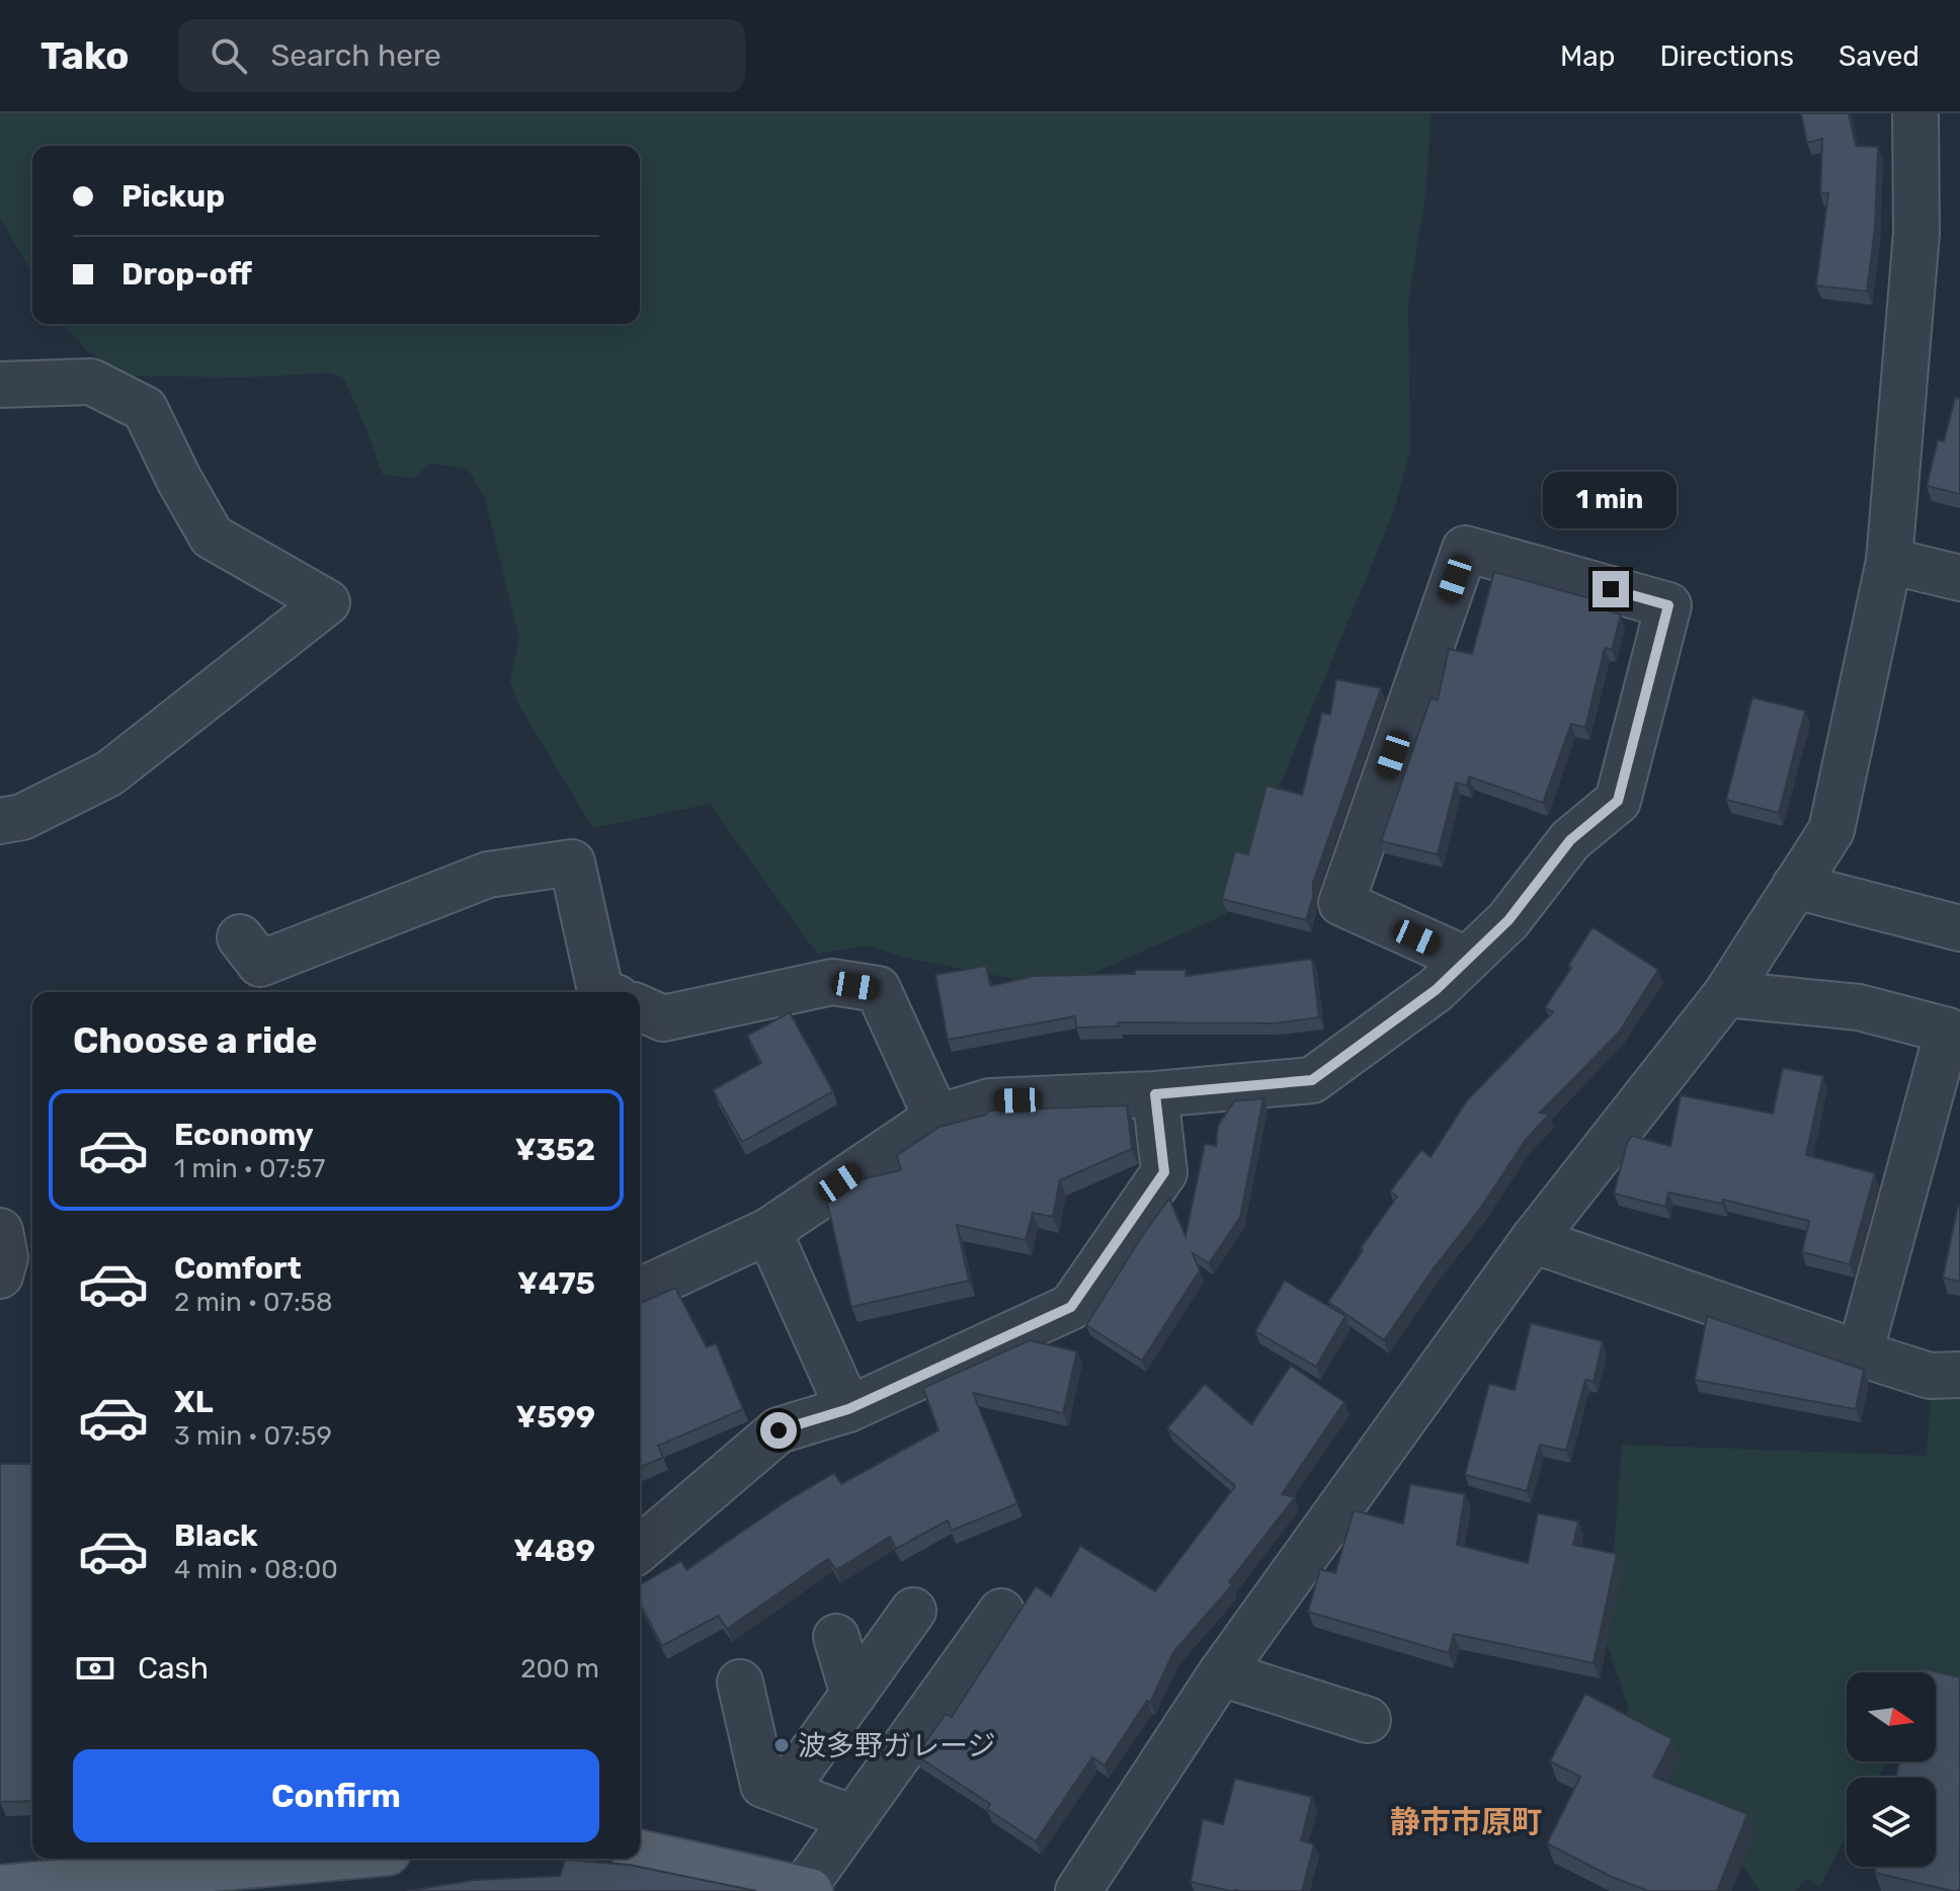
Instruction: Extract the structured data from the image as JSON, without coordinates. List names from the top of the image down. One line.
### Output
{"districts":["静市市原町"],"places":["波多野ガレージ"],"north":"right","page":{"header":"Tako","search":"Search here","nav":["Map","Directions","Saved"],"banner":["Pickup","Drop-off"],"bubble":"1 min","heading":"Choose a ride","list":[{"name":"Economy","note":"1 min · 07:57","value":"¥352"},{"name":"Comfort","note":"2 min · 07:58","value":"¥475"},{"name":"XL","note":"3 min · 07:59","value":"¥599"},{"name":"Black","note":"4 min · 08:00","value":"¥489"}],"pay":["Cash","200 m"],"buttons":"Confirm"}}
